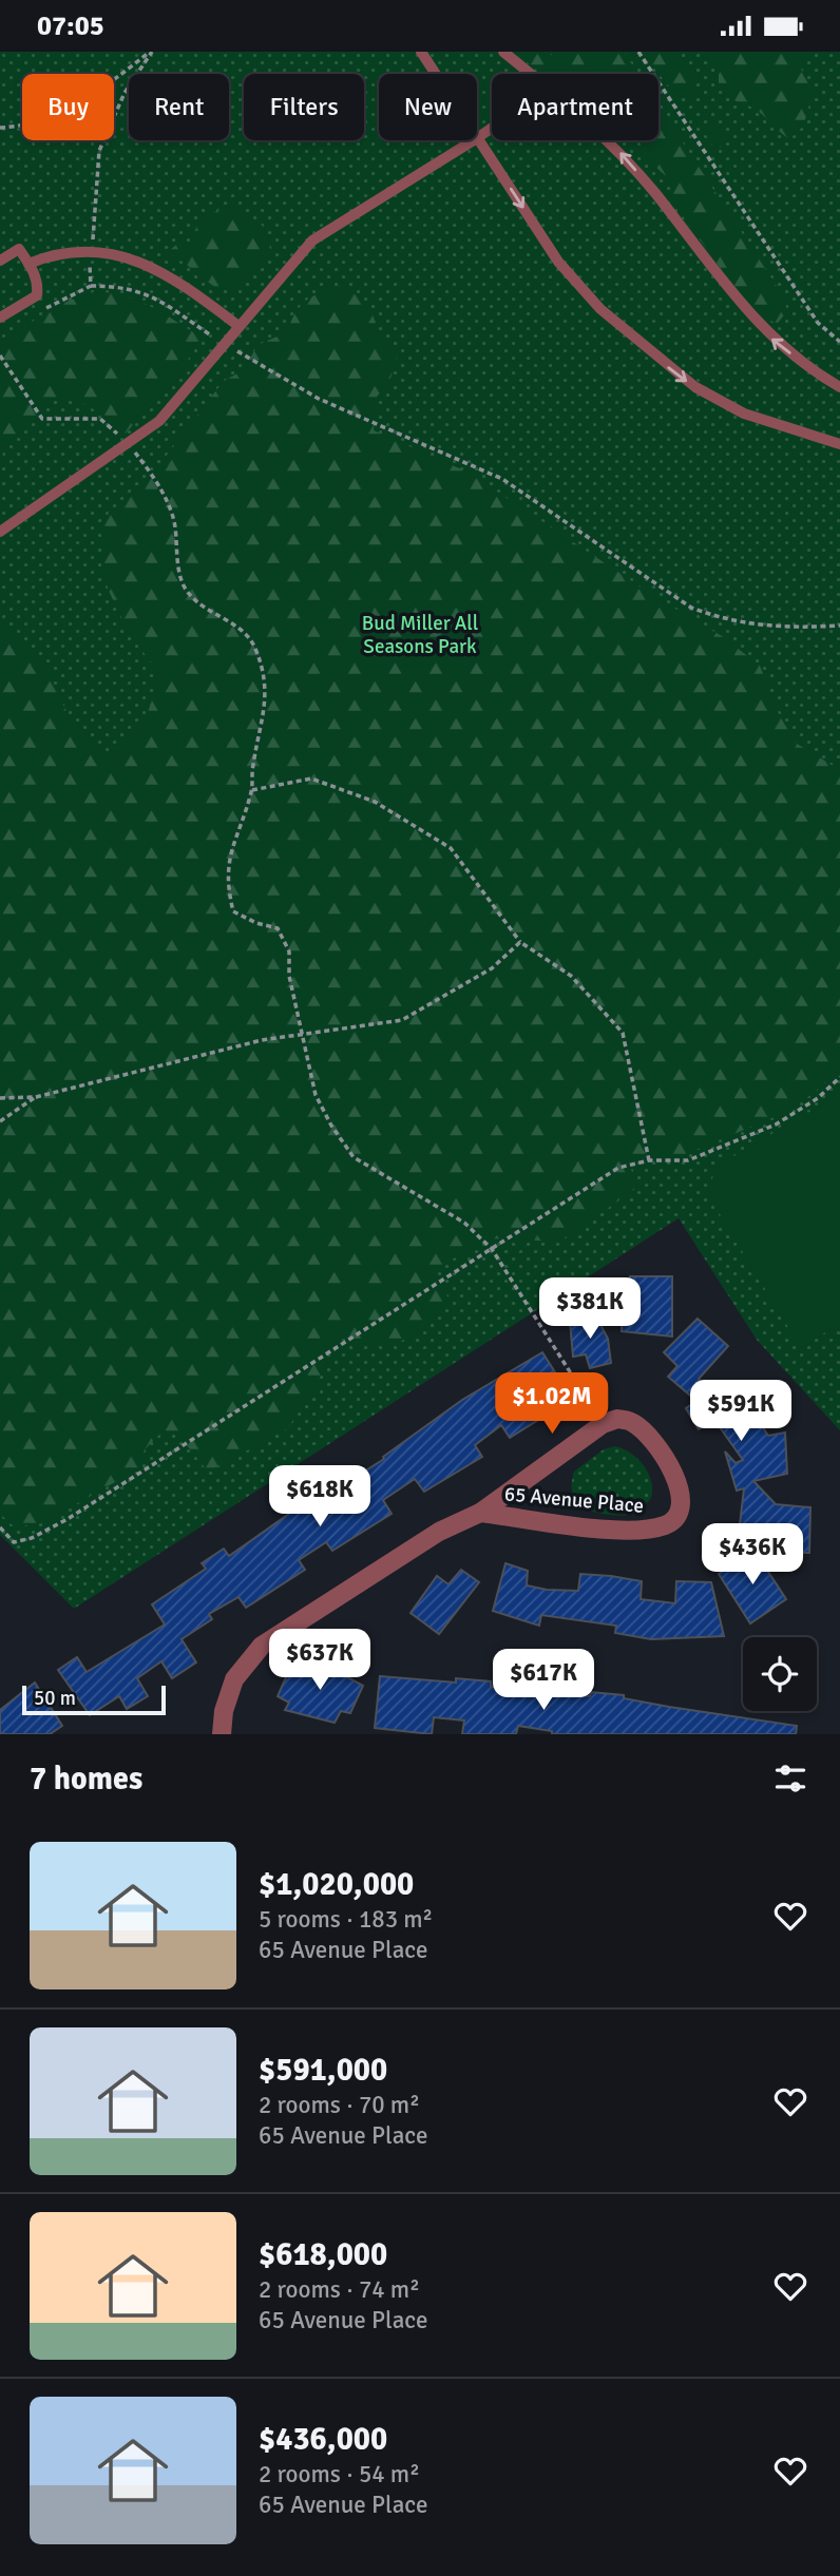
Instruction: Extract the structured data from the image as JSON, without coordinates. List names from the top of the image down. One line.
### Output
{"streets":{"street":["65 Avenue Place"]},"parks":["Bud Miller All Seasons Park"],"scale_bar":"50 m","page":{"status":"07:05","chip":["Buy","Rent","Filters","New","Apartment"],"price":["$381K","$1.02M","$591K","$618K","$436K","$637K","$617K"],"scale":"50 m","heading":"7 homes","list":[{"name":"$1,020,000","note":"5 rooms · 183 m² · 65 Avenue Place"},{"name":"$591,000","note":"2 rooms · 70 m² · 65 Avenue Place"},{"name":"$618,000","note":"2 rooms · 74 m² · 65 Avenue Place"},{"name":"$436,000","note":"2 rooms · 54 m² · 65 Avenue Place"}]}}
